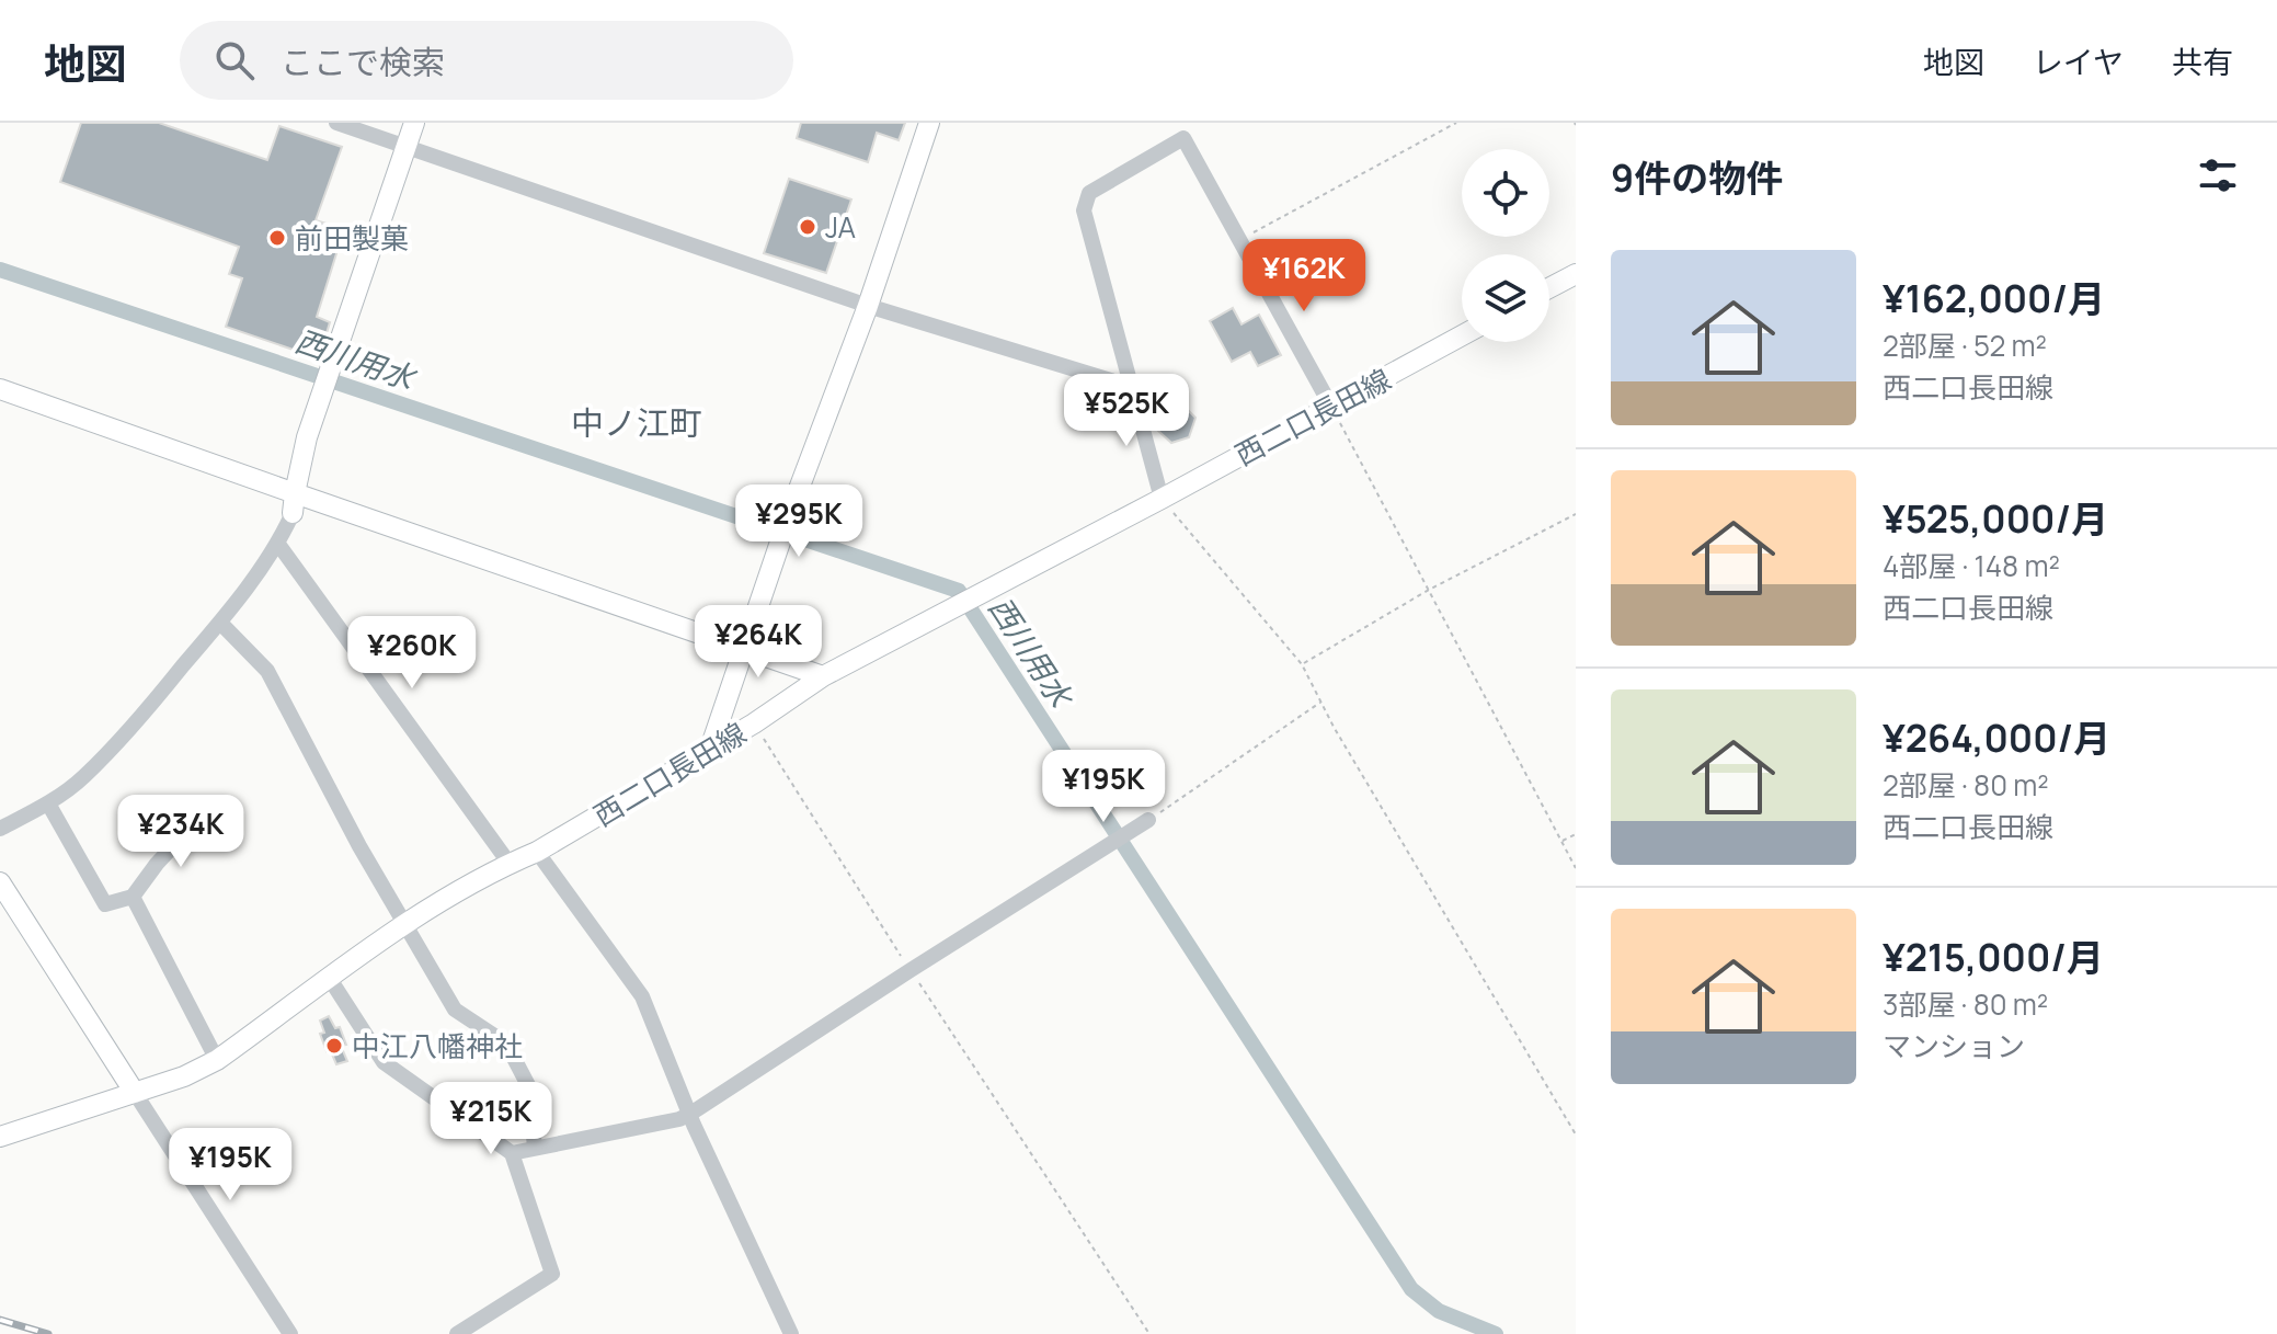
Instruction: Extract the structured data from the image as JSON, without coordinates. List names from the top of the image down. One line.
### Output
{"streets":{"street":["西二口長田線"]},"districts":["中ノ江町"],"water":["西川用水"],"places":["JA","前田製菓","中江八幡神社"],"page":{"header":"地図","search":"ここで検索","nav":["地図","レイヤ","共有"],"heading":"9件の物件","list":[{"name":"¥162,000/月","note":"2部屋 · 52 m² · 西二口長田線"},{"name":"¥525,000/月","note":"4部屋 · 148 m² · 西二口長田線"},{"name":"¥264,000/月","note":"2部屋 · 80 m² · 西二口長田線"},{"name":"¥215,000/月","note":"3部屋 · 80 m² · マンション"}],"price":["¥162K","¥525K","¥295K","¥264K","¥260K","¥195K","¥234K","¥215K","¥195K"]}}
